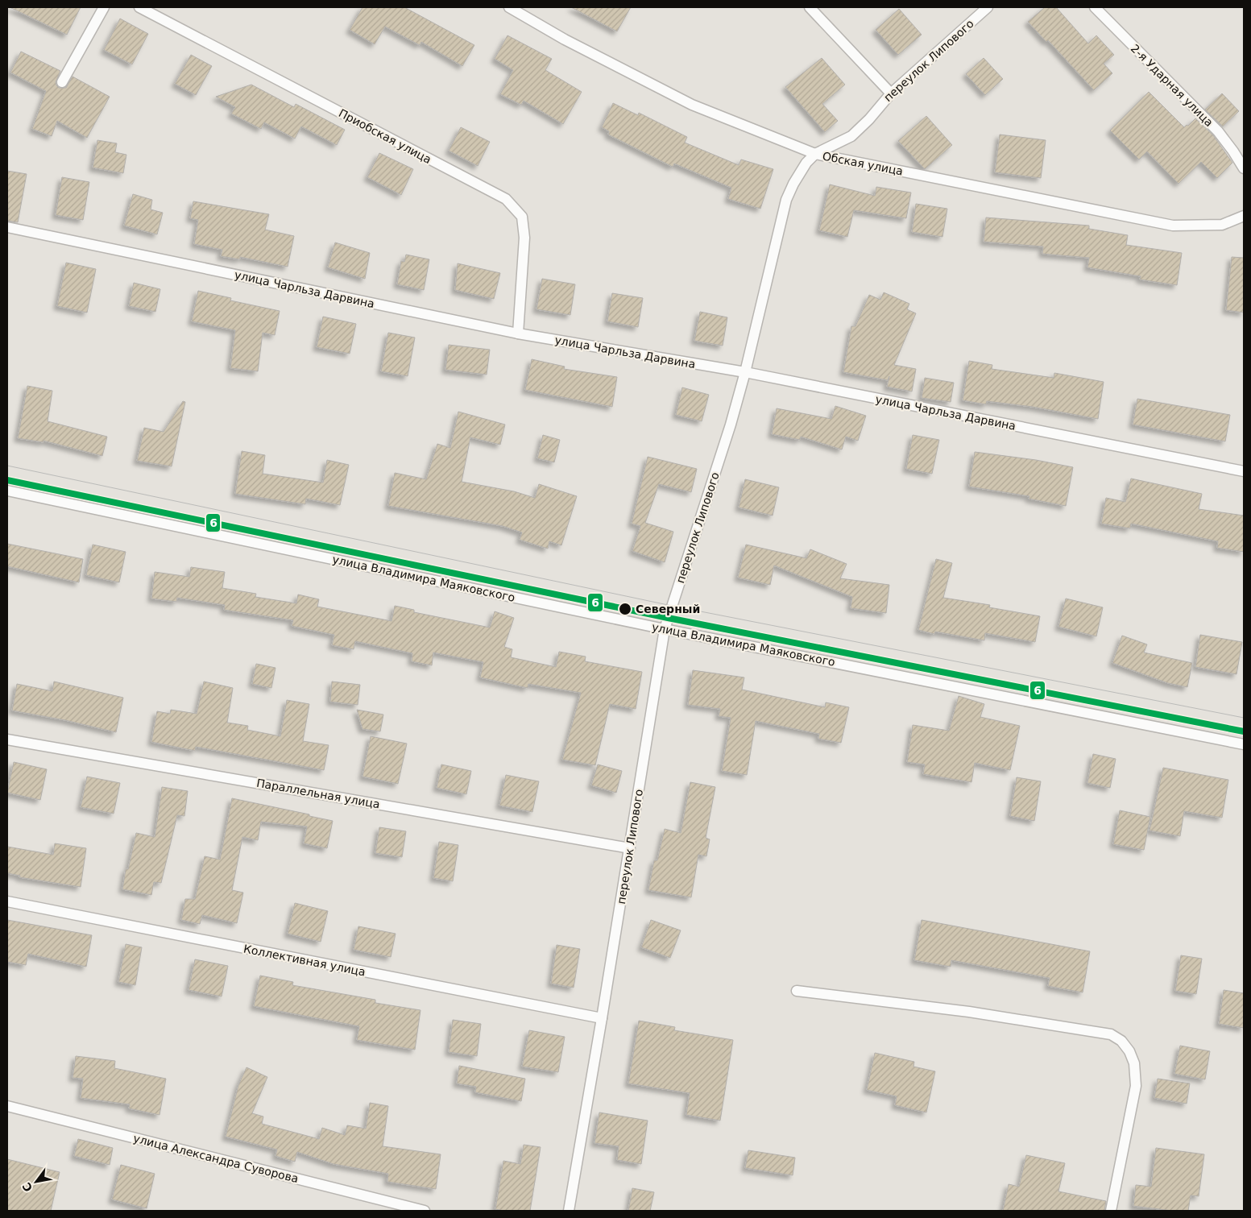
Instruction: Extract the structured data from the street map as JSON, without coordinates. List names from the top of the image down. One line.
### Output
{"streets":{"lane":["переулок Липового","2-я Ударная улица","Приобская улица","Обская улица","улица Чарльза Дарвина","улица Владимира Маяковского","Параллельная улица","Коллективная улица","улица Александра Суворова"]},"crossings":[["переулок Липового","Обская улица"],["переулок Липового","улица Чарльза Дарвина"],["переулок Липового","улица Владимира Маяковского"],["переулок Липового","Параллельная улица"],["переулок Липового","Коллективная улица"],["Приобская улица","улица Чарльза Дарвина"]],"places":["Северный"],"lines":["transit line 6"],"north":"bottom left"}
